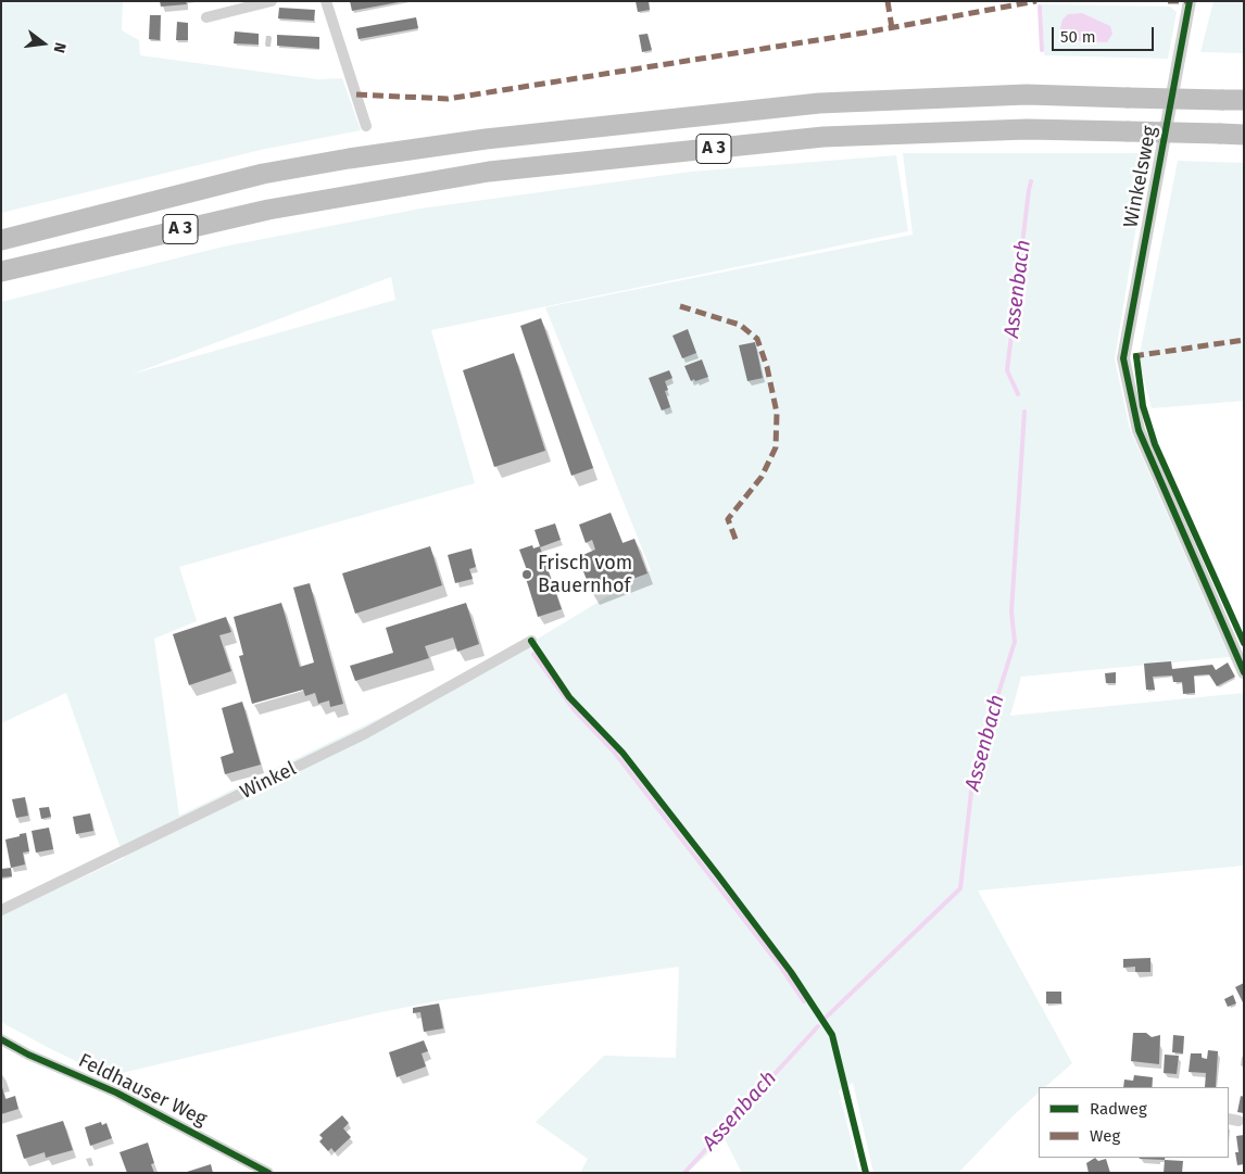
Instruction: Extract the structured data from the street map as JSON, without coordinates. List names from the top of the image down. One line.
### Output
{"streets":{"highway":["A 3"],"street":["Winkelsweg","Winkel","Feldhauser Weg"]},"water":["Assenbach"],"places":["Frisch vom Bauernhof"],"legend":["Radweg","Weg"],"scale_bar":"50 m","north":"right"}
